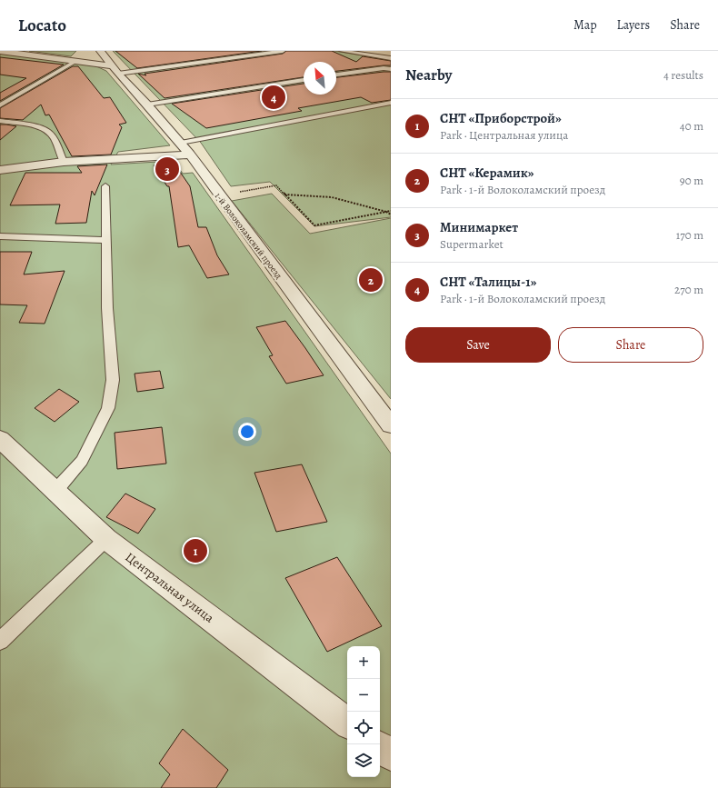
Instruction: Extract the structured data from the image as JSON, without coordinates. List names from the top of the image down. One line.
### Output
{"streets":{"street":["1-й Волоколамский проезд","Центральная улица"]},"north":"top left","page":{"header":"Locato","nav":["Map","Layers","Share"],"heading":["Nearby","4 results"],"pins":["4","3","2","1"],"list":[{"mark":"1","name":"СНТ «Приборстрой»","note":"Park · Центральная улица","value":"40 m"},{"mark":"2","name":"СНТ «Керамик»","note":"Park · 1-й Волоколамский проезд","value":"90 m"},{"mark":"3","name":"Минимаркет","note":"Supermarket","value":"170 m"},{"mark":"4","name":"СНТ «Талицы-1»","note":"Park · 1-й Волоколамский проезд","value":"270 m"}],"buttons":["Save","Share"],"map_buttons":["+","−"]}}
